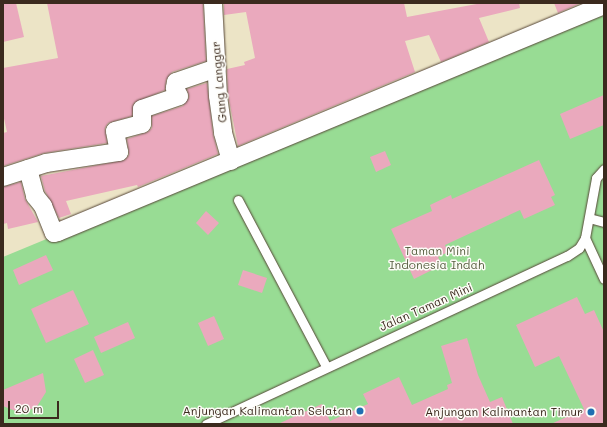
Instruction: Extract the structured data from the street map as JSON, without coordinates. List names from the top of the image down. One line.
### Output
{"streets":{"street":["Gang Langgar"],"lane":["Jalan Taman Mini"]},"parks":["Taman Mini Indonesia Indah"],"places":["Anjungan Kalimantan Selatan","Anjungan Kalimantan Timur"],"scale_bar":"20 m"}
